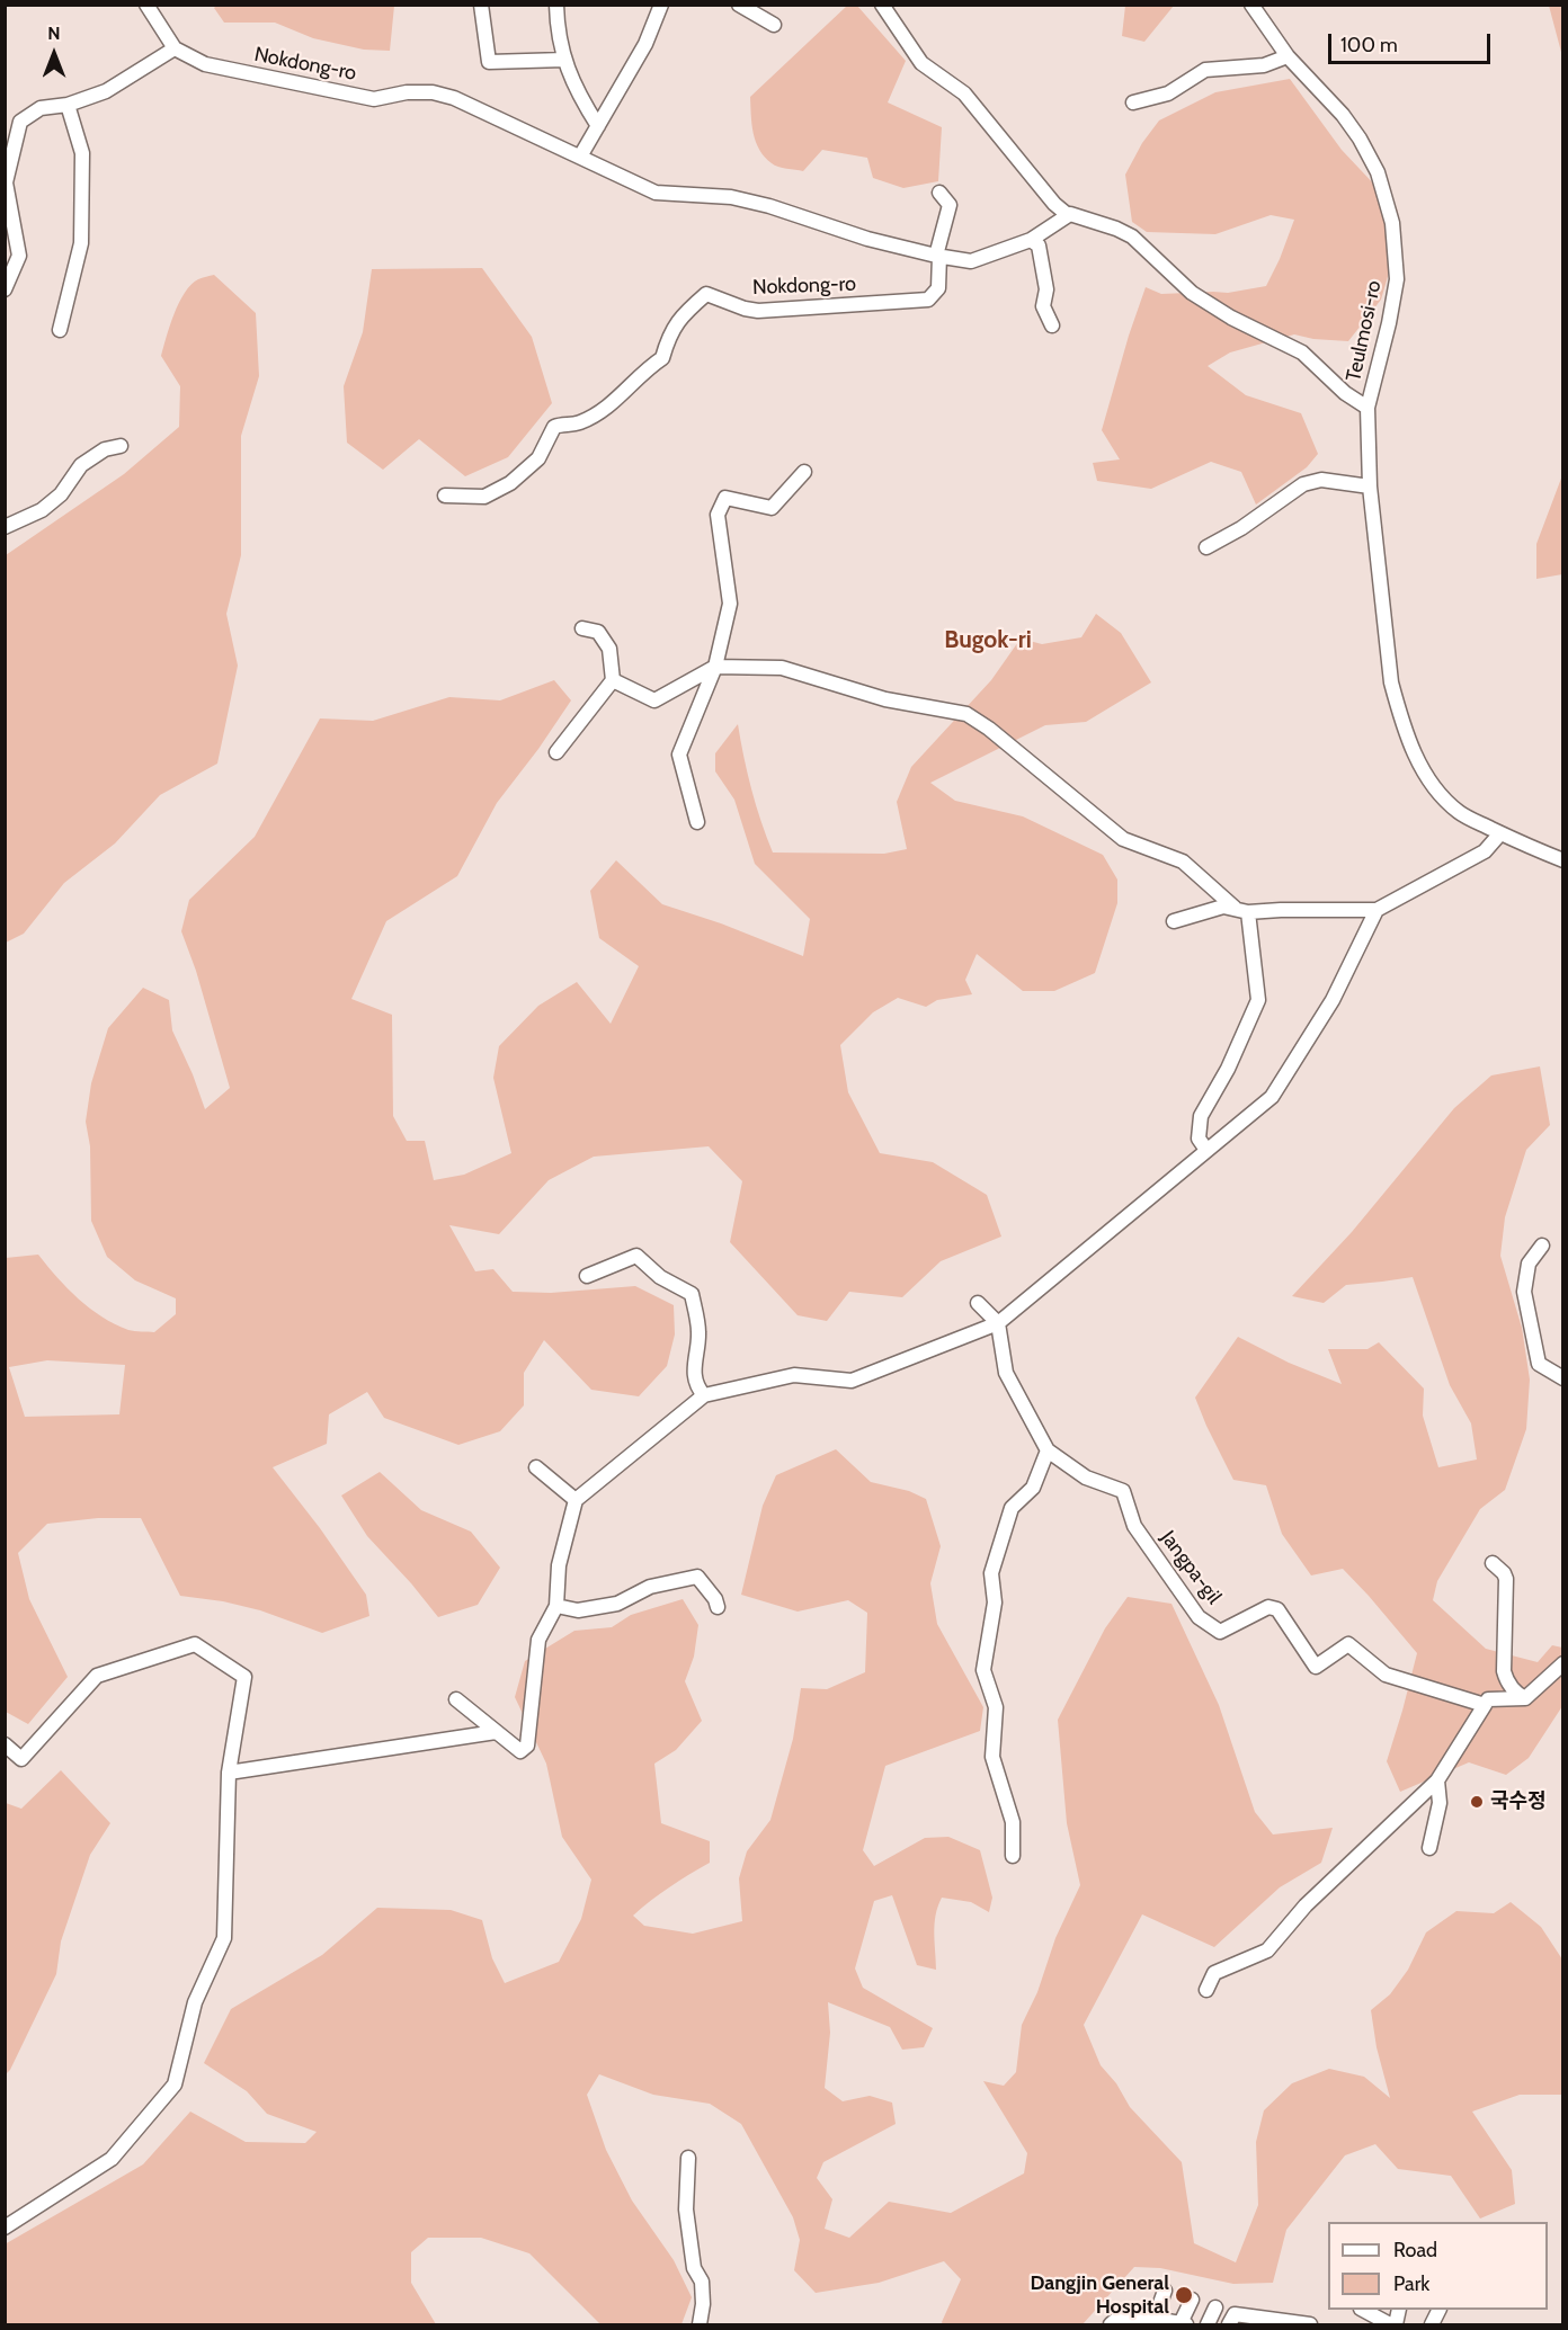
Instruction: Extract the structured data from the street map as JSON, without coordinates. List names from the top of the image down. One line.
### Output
{"streets":{"street":["Nokdong-ro","Teulmosi-ro","Jangpa-gil"]},"districts":["Bugok-ri"],"places":["국수정","Dangjin General Hospital"],"legend":["Road","Park"],"scale_bar":"100 m","north":"top"}
